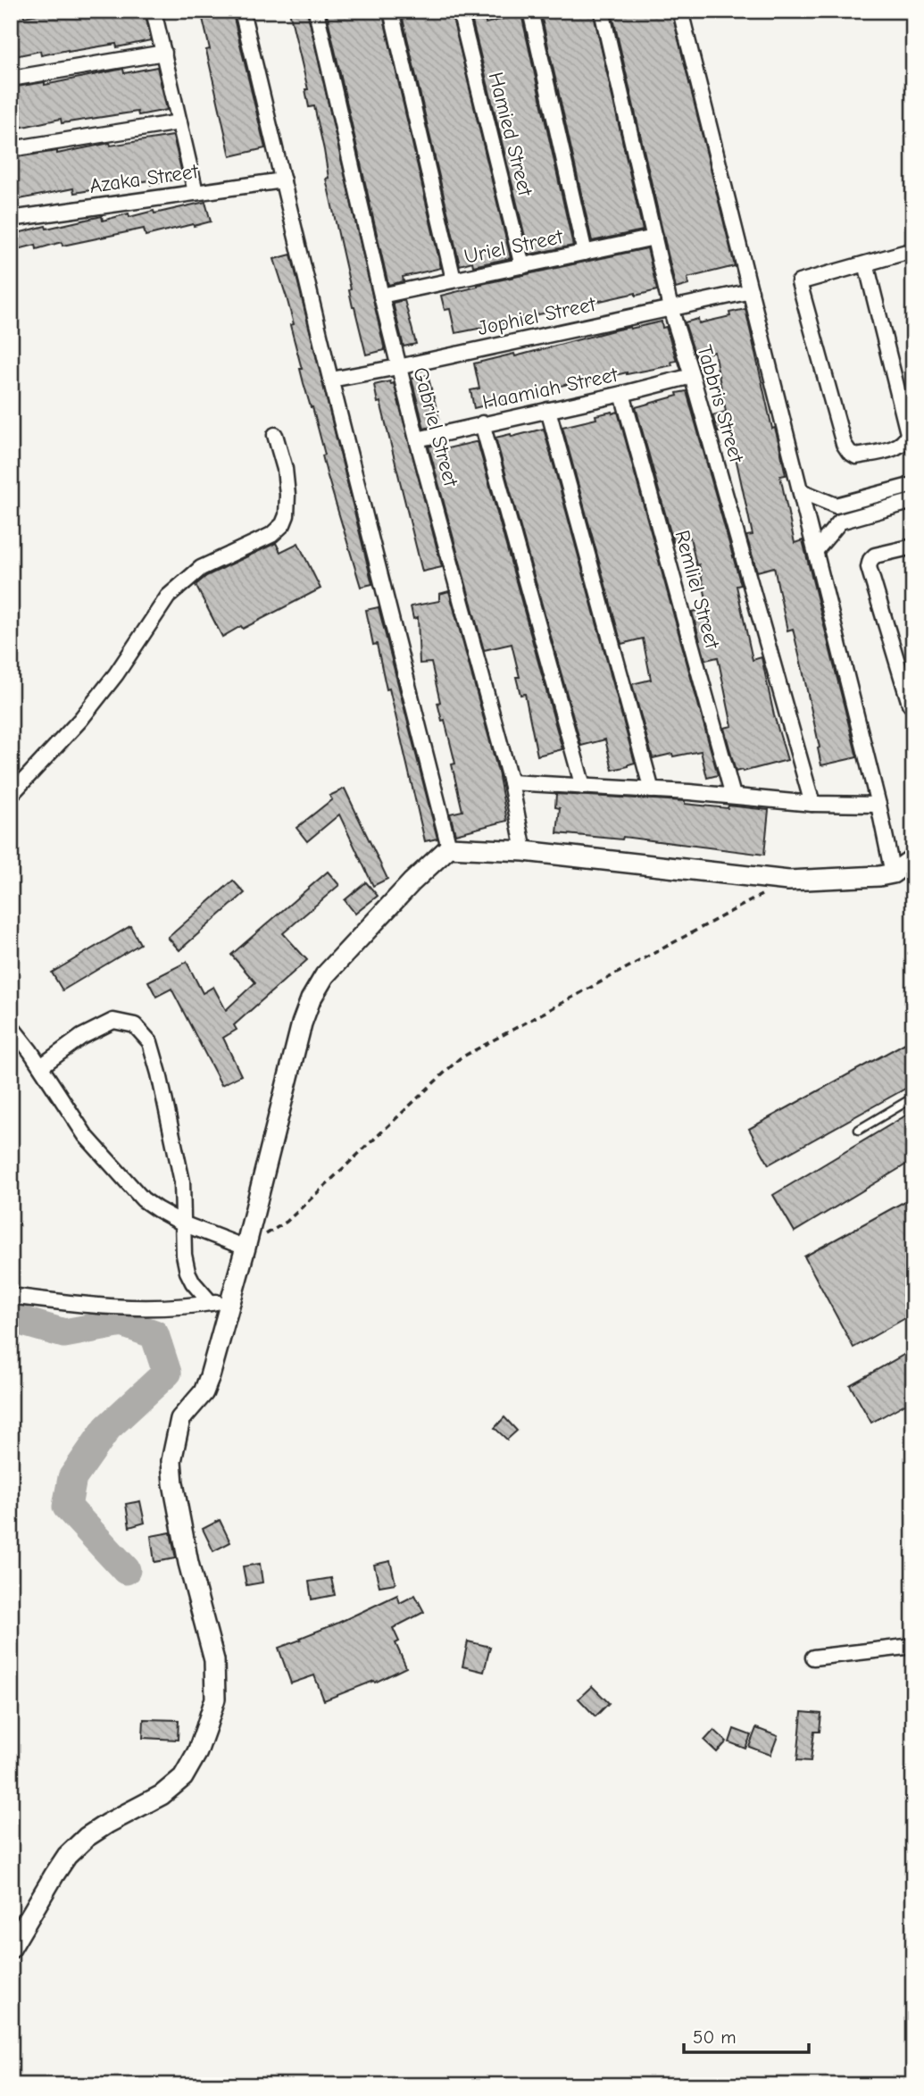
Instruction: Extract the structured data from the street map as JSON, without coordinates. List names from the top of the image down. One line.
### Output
{"streets":{"street":["Hamied Street","Azaka Street","Uriel Street","Jophiel Street","Haamiah Street","Tabbris Street","Gabriel Street","Remliel Street"]},"crossings":[["Hamied Street","Uriel Street"],["Uriel Street","Tabbris Street"],["Uriel Street","Gabriel Street"],["Jophiel Street","Tabbris Street"],["Jophiel Street","Gabriel Street"],["Haamiah Street","Tabbris Street"],["Haamiah Street","Gabriel Street"],["Haamiah Street","Remliel Street"]],"scale_bar":"50 m"}
